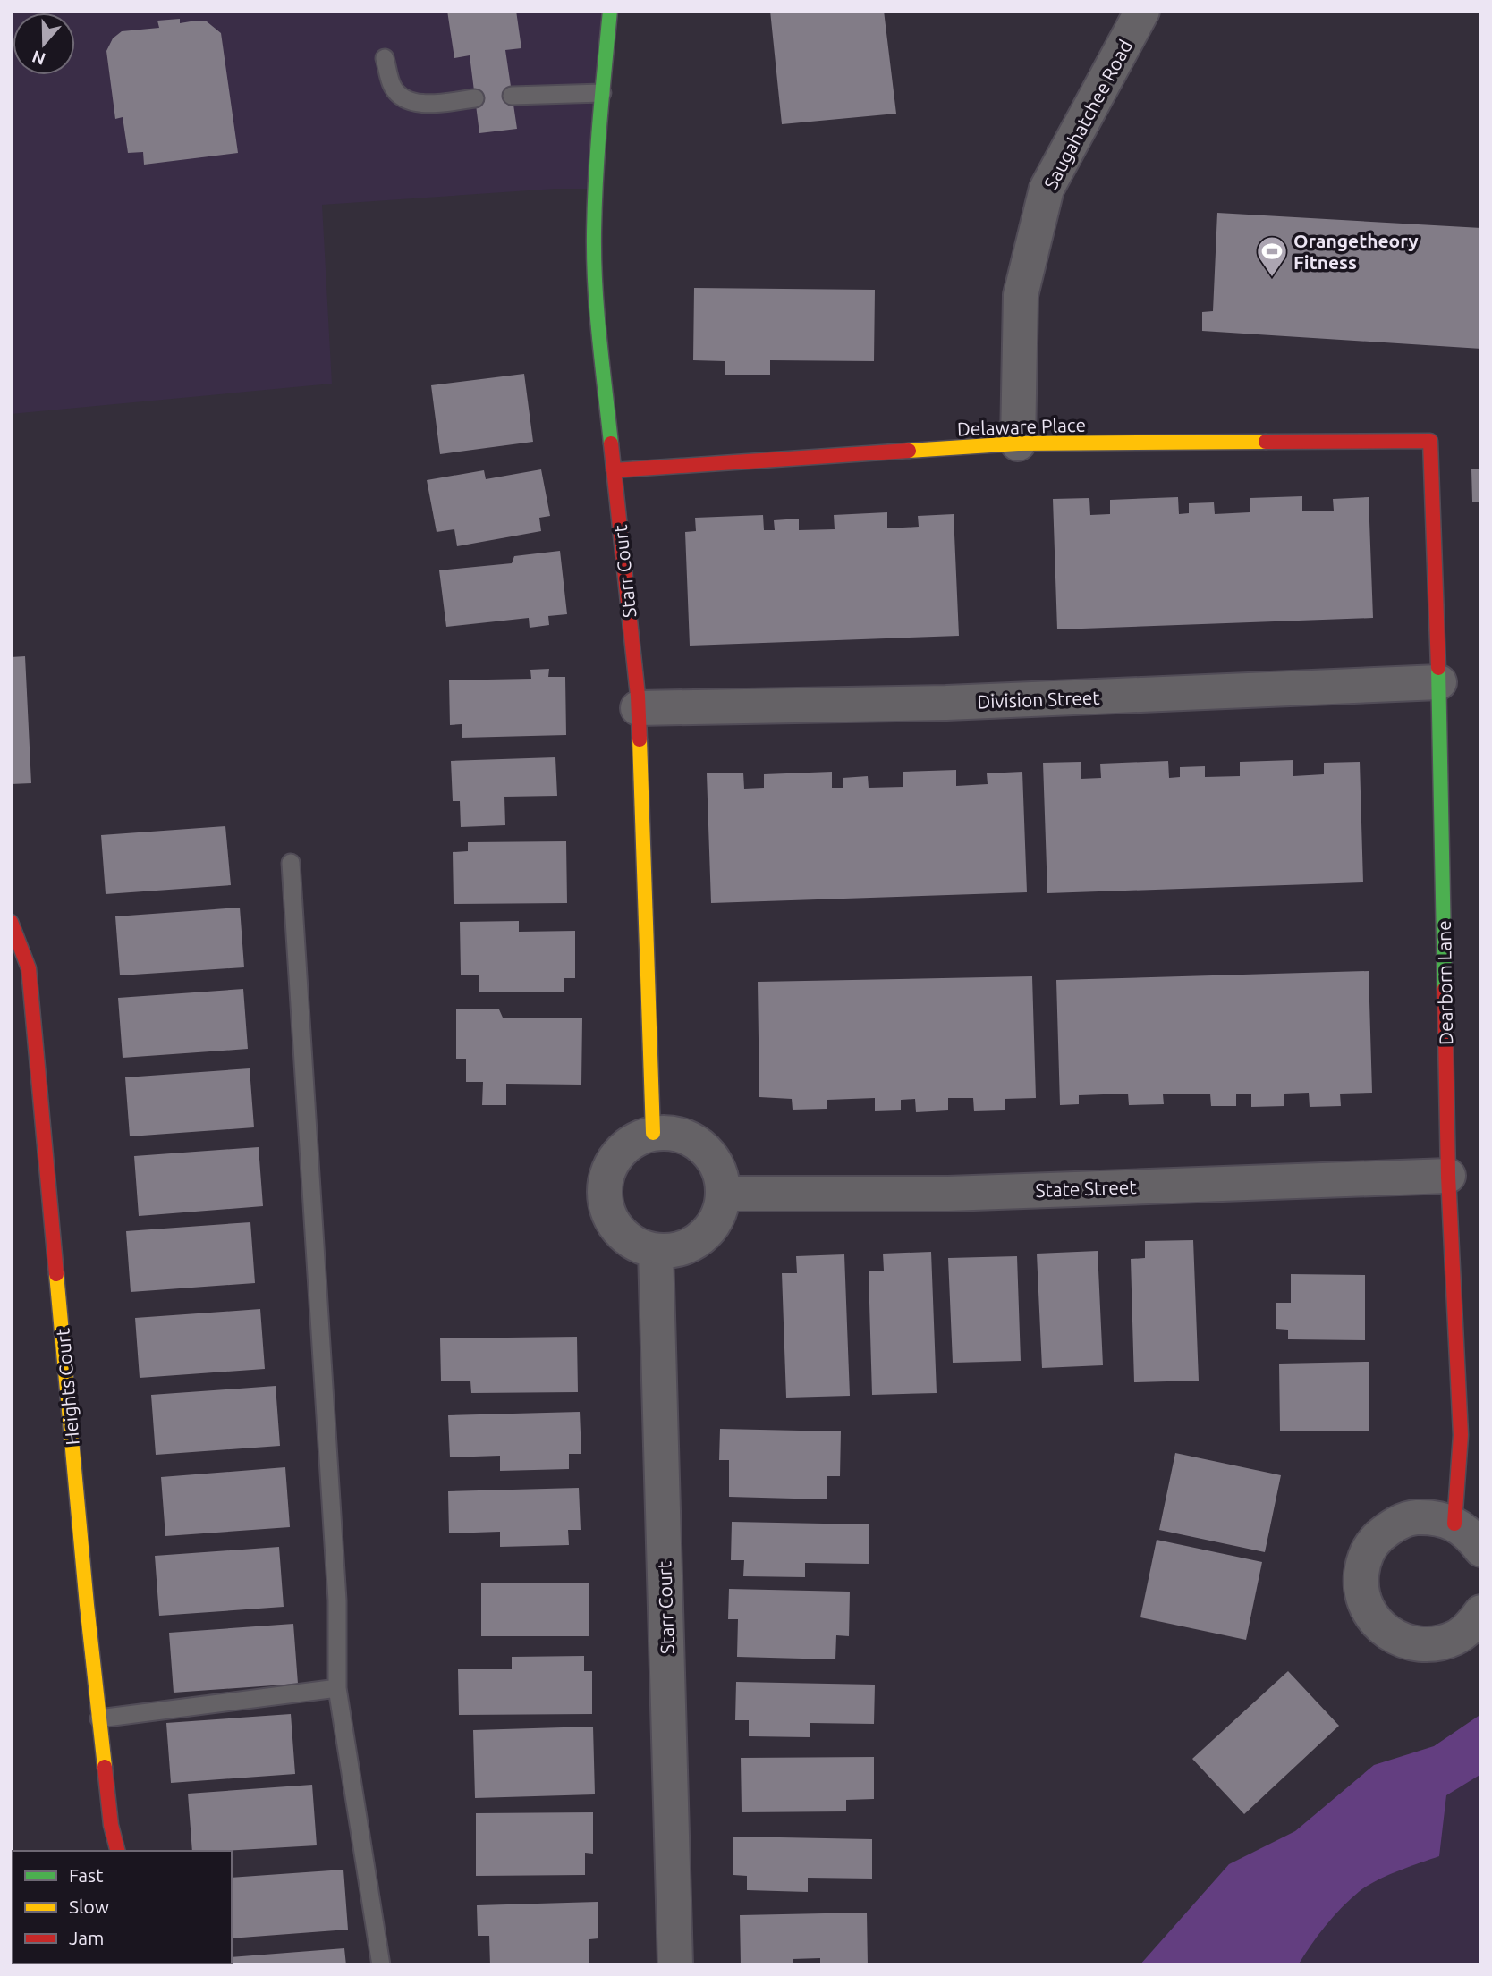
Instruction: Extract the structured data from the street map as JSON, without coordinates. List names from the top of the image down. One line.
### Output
{"streets":{"street":["Saugahatchee Road","Delaware Place","Starr Court","Division Street","Dearborn Lane","State Street","Heights Court"]},"crossings":[["Saugahatchee Road","Delaware Place"],["Delaware Place","Starr Court"],["Delaware Place","Dearborn Lane"],["Starr Court","Division Street"],["Starr Court","State Street"],["Division Street","Dearborn Lane"],["Dearborn Lane","State Street"]],"places":{"sports":["Orangetheory Fitness"]},"legend":["Fast","Slow","Jam"],"north":"bottom"}
